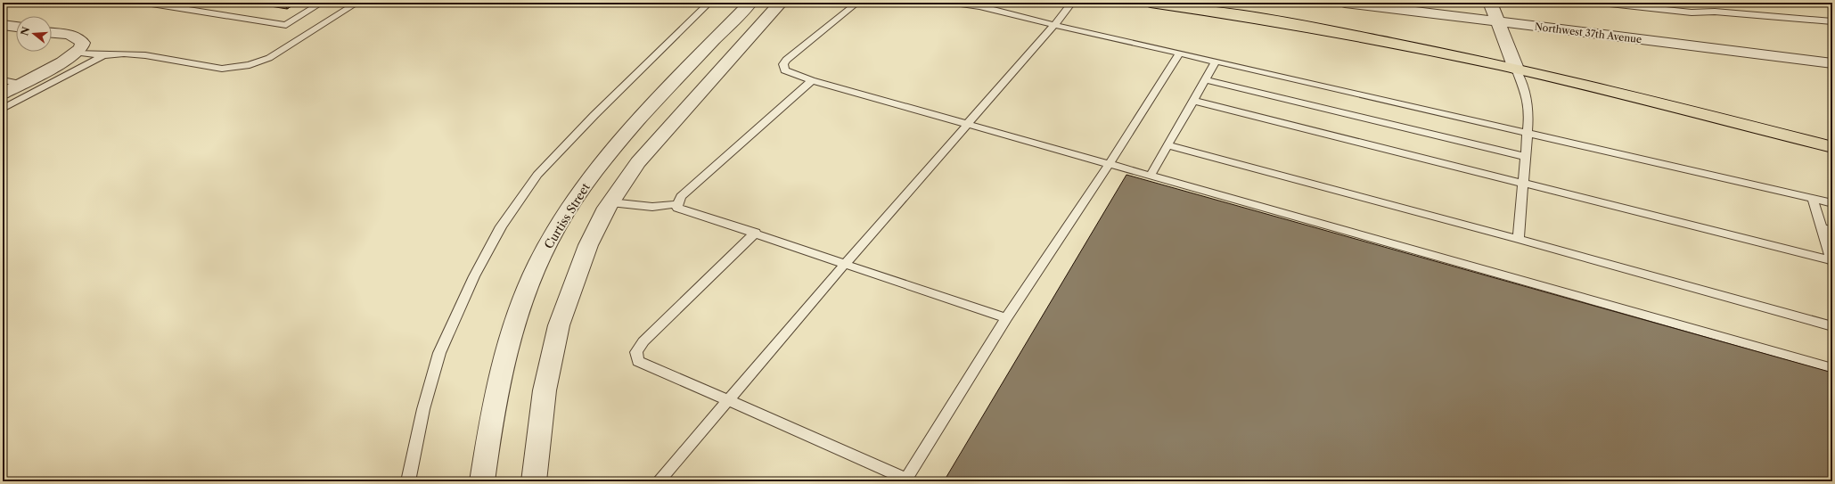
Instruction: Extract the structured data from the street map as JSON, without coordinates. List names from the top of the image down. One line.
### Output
{"streets":{"street":["Northwest 37th Avenue","Curtiss Street"]},"north":"left"}
